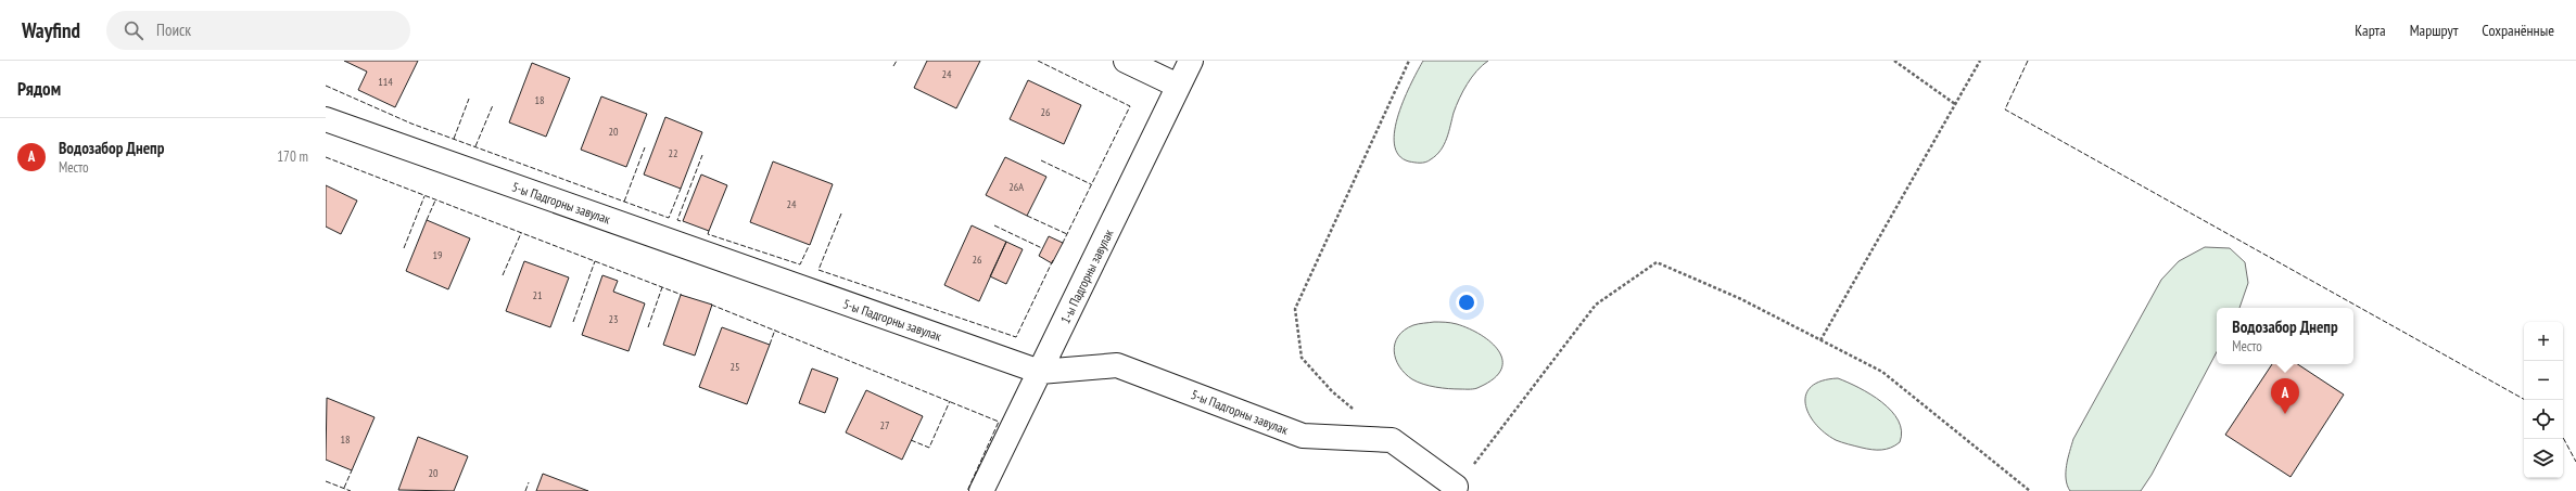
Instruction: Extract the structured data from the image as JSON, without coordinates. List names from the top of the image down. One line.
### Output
{"streets":{"street":["5-ы Падгорны завулак","1-ы Падгорны завулак"]},"crossings":[["5-ы Падгорны завулак","1-ы Падгорны завулак"]],"house_numbers":["24","114","18","26","20","22","26А","24","19","26","21","23","25","27","18","20"],"page":{"header":"Wayfind","search":"Поиск","nav":["Карта","Маршрут","Сохранённые"],"heading":"Рядом","list":[{"mark":"A","name":"Водозабор Днепр","note":"Место","value":"170 m"}],"popup":["Водозабор Днепр","Место"],"map_buttons":["+","−"],"pins":"A"}}
